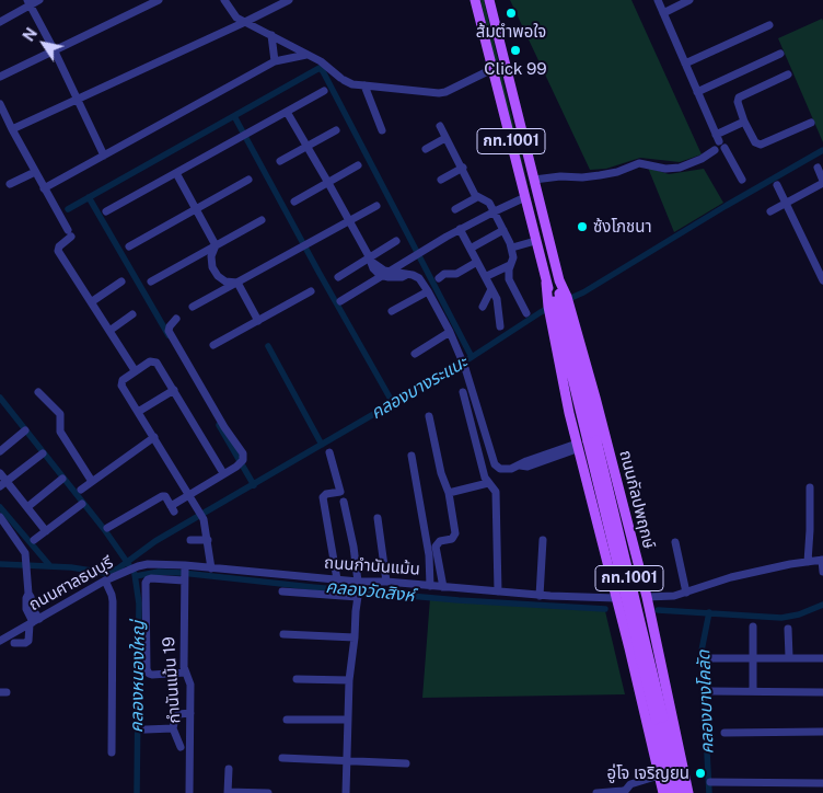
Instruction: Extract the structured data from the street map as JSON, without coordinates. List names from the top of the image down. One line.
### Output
{"streets":{"main road":["กท.1001","ถนนกัลปพฤกษ์"],"street":["ถนนกำนันแม้น","ถนนศาลธนบุรี","กำนันแม้น 19"]},"crossings":[["ถนนกัลปพฤกษ์","ถนนกำนันแม้น"],["ถนนกำนันแม้น","ถนนศาลธนบุรี"],["ถนนกำนันแม้น","กำนันแม้น 19"]],"water":["คลองบางระแนะ","คลองวัดสิงห์","คลองหนองใหญ่","คลองบางโคลัด"],"places":["ส้มตำพอใจ","Click 99","ซ้งโภชนา","อู่โจ เจริญยน"],"north":"top left"}
